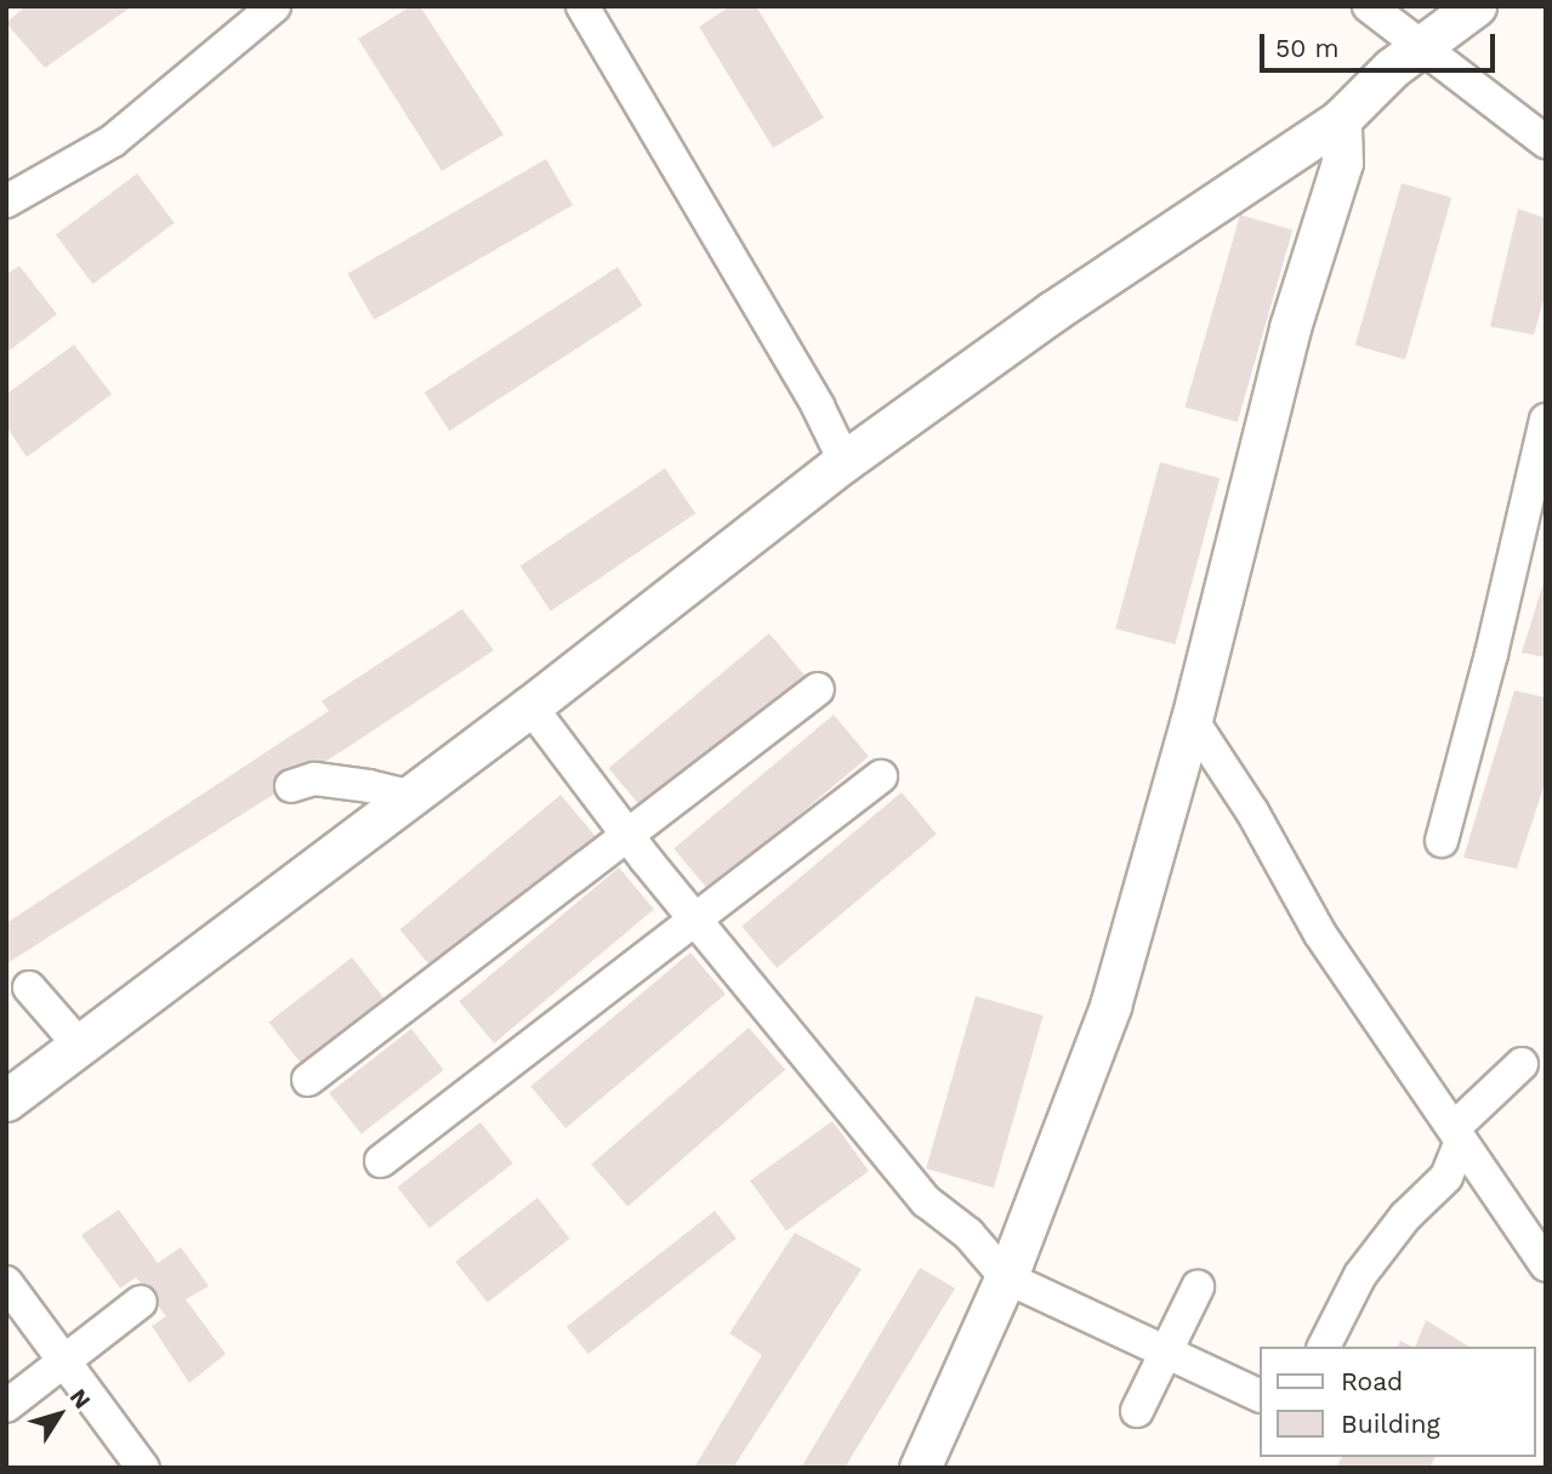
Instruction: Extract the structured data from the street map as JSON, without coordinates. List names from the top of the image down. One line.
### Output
{"legend":["Road","Building"],"scale_bar":"50 m","north":"top right"}
